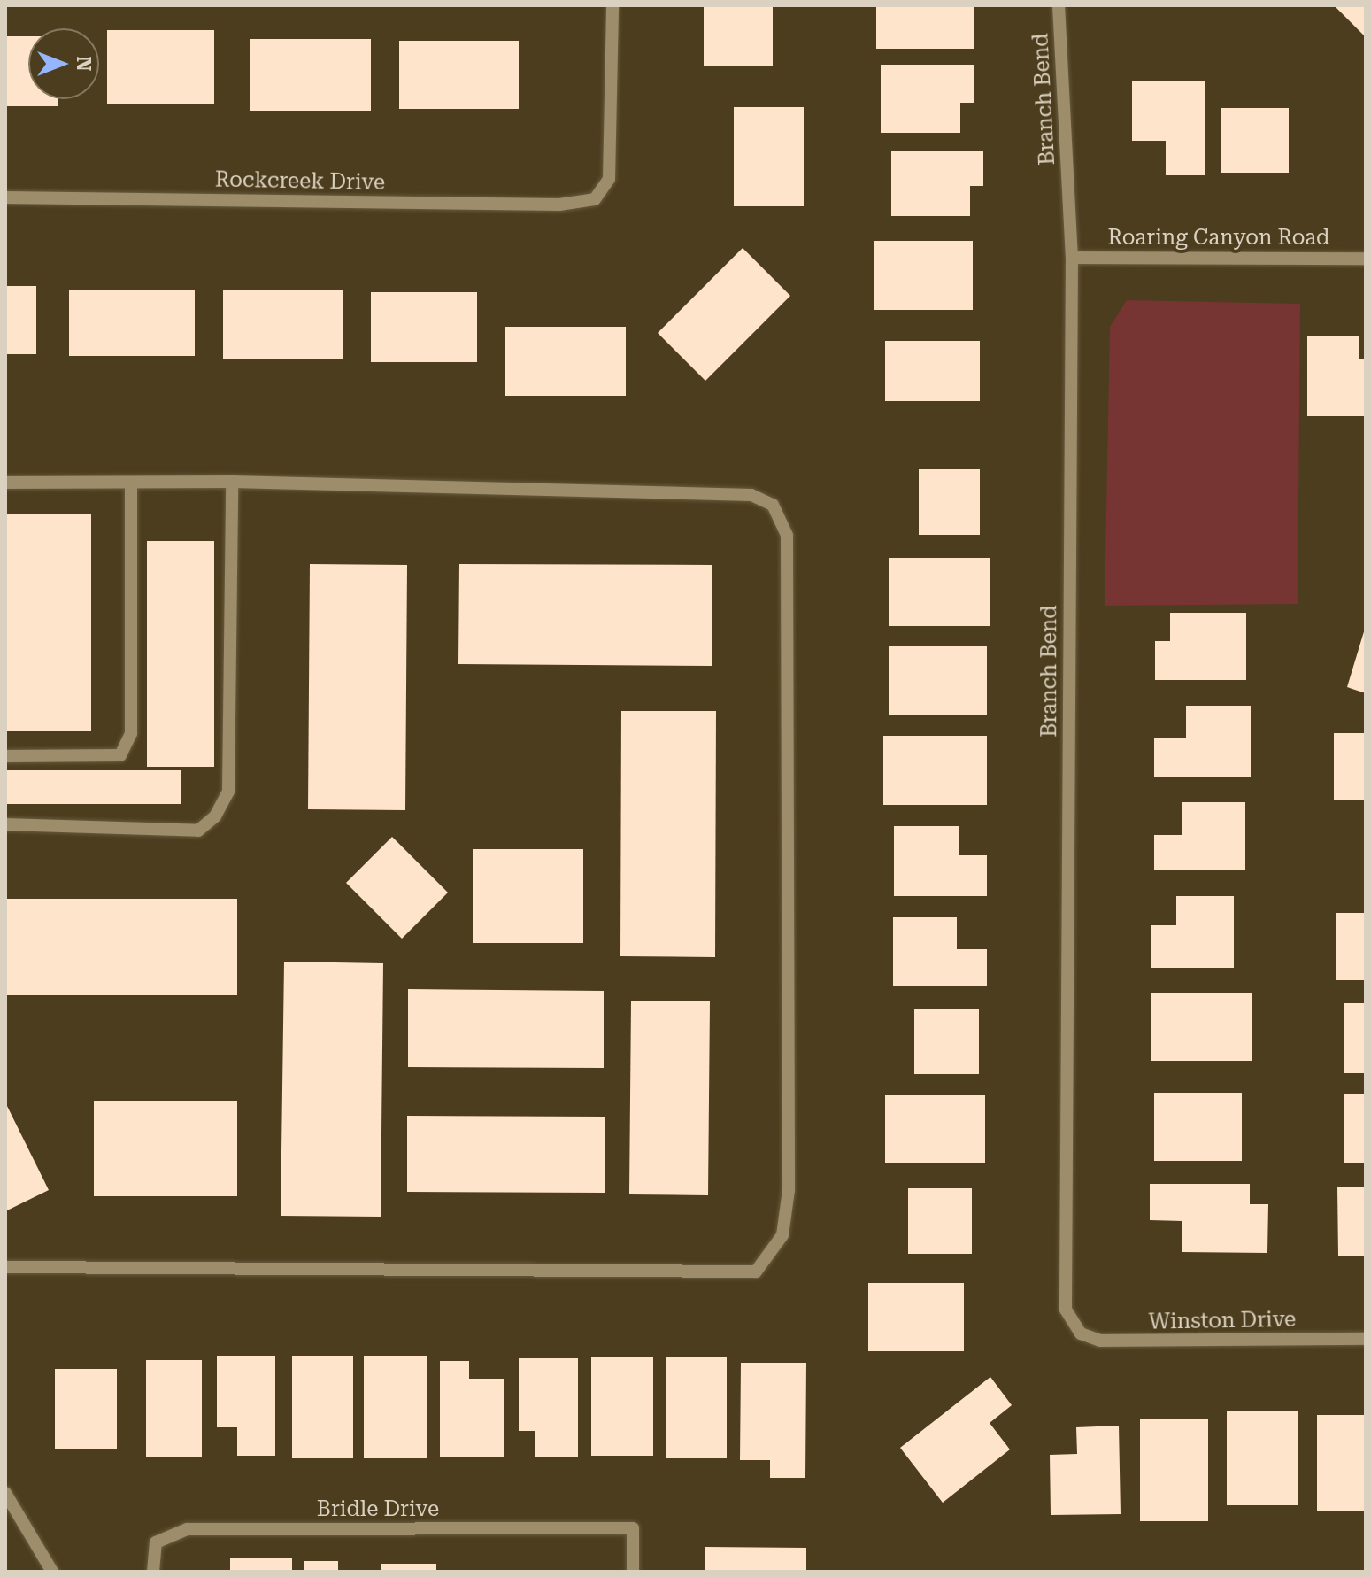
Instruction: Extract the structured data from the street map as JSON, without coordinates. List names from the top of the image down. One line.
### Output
{"streets":{"street":["Branch Bend","Rockcreek Drive","Roaring Canyon Road","Winston Drive","Bridle Drive"]},"crossings":[["Branch Bend","Roaring Canyon Road"],["Branch Bend","Winston Drive"]],"north":"right"}
